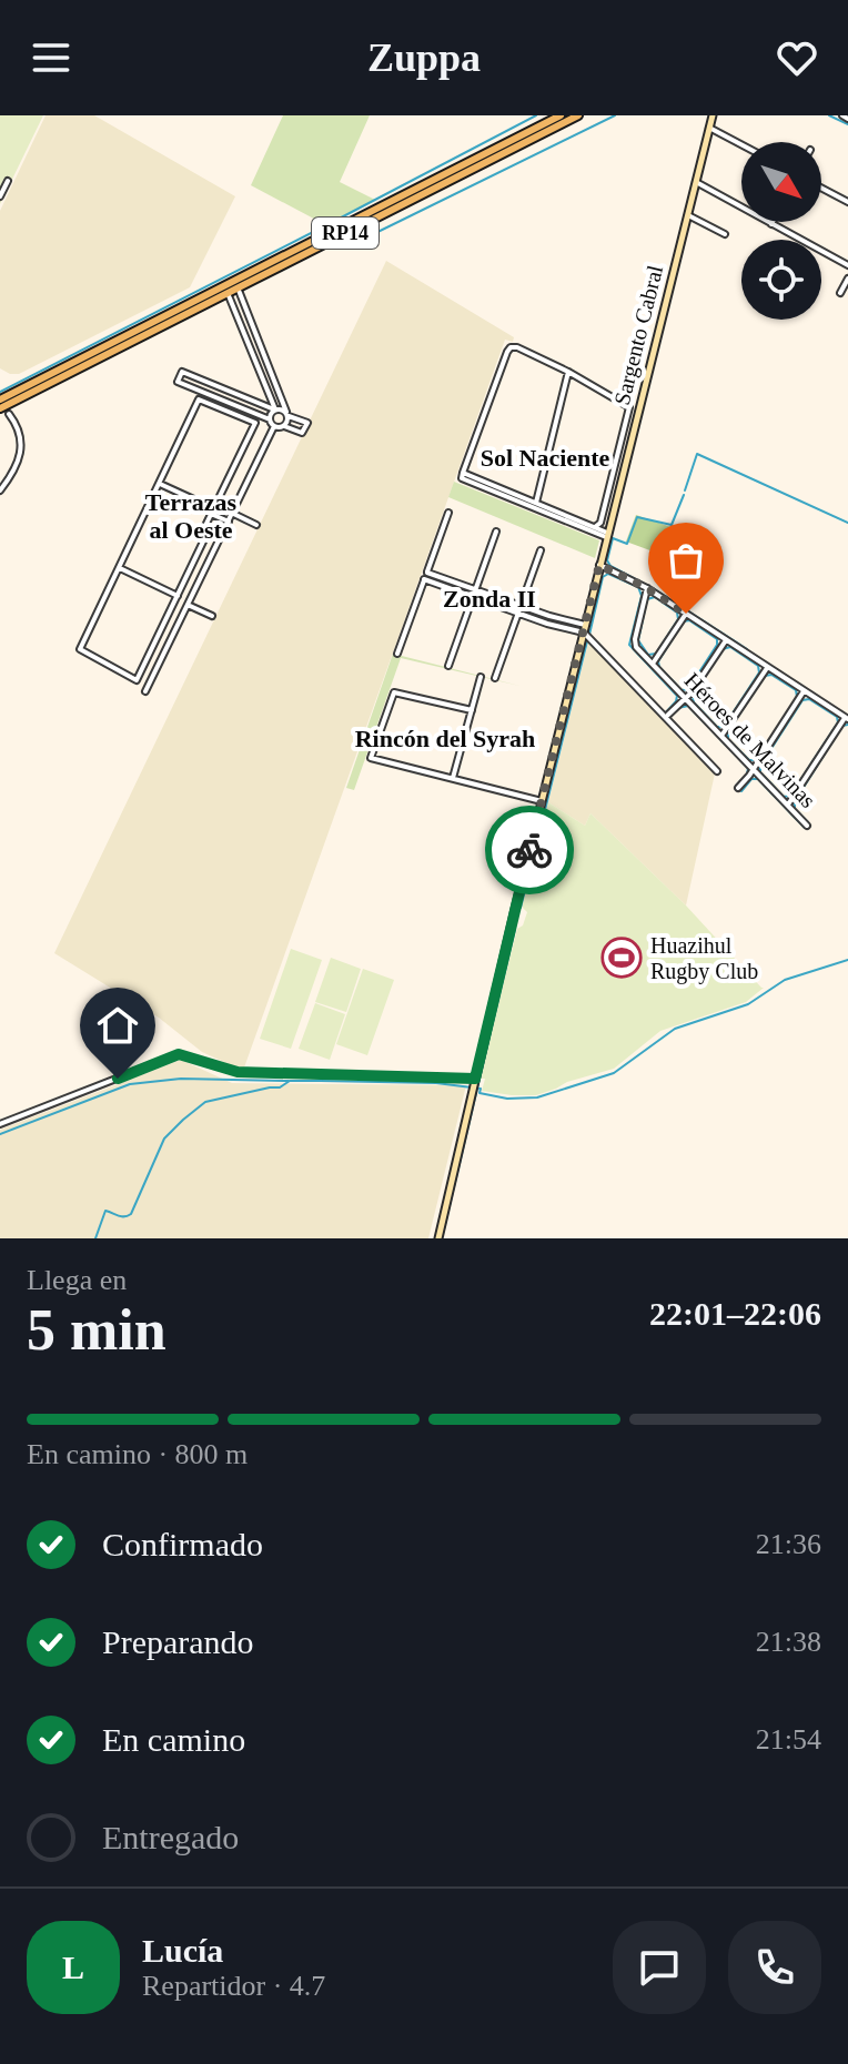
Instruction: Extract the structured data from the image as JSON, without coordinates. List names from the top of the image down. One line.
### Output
{"streets":{"main road":["RP14","Sargento Cabral"],"street":["Héroes de Malvinas"]},"districts":["Sol Naciente","Terrazas al Oeste","Zonda II","Rincón del Syrah"],"places":{"sports":["Huazihul Rugby Club"]},"north":"bottom right","page":{"header":"Zuppa","heading":["5 min","Llega en","22:01–22:06"],"panel":["Lucía","Repartidor · 4.7"],"bar":"En camino · 800 m","list":[["Confirmado","21:36"],["Preparando","21:38"],["En camino","21:54"],"Entregado"],"round":"L"}}
